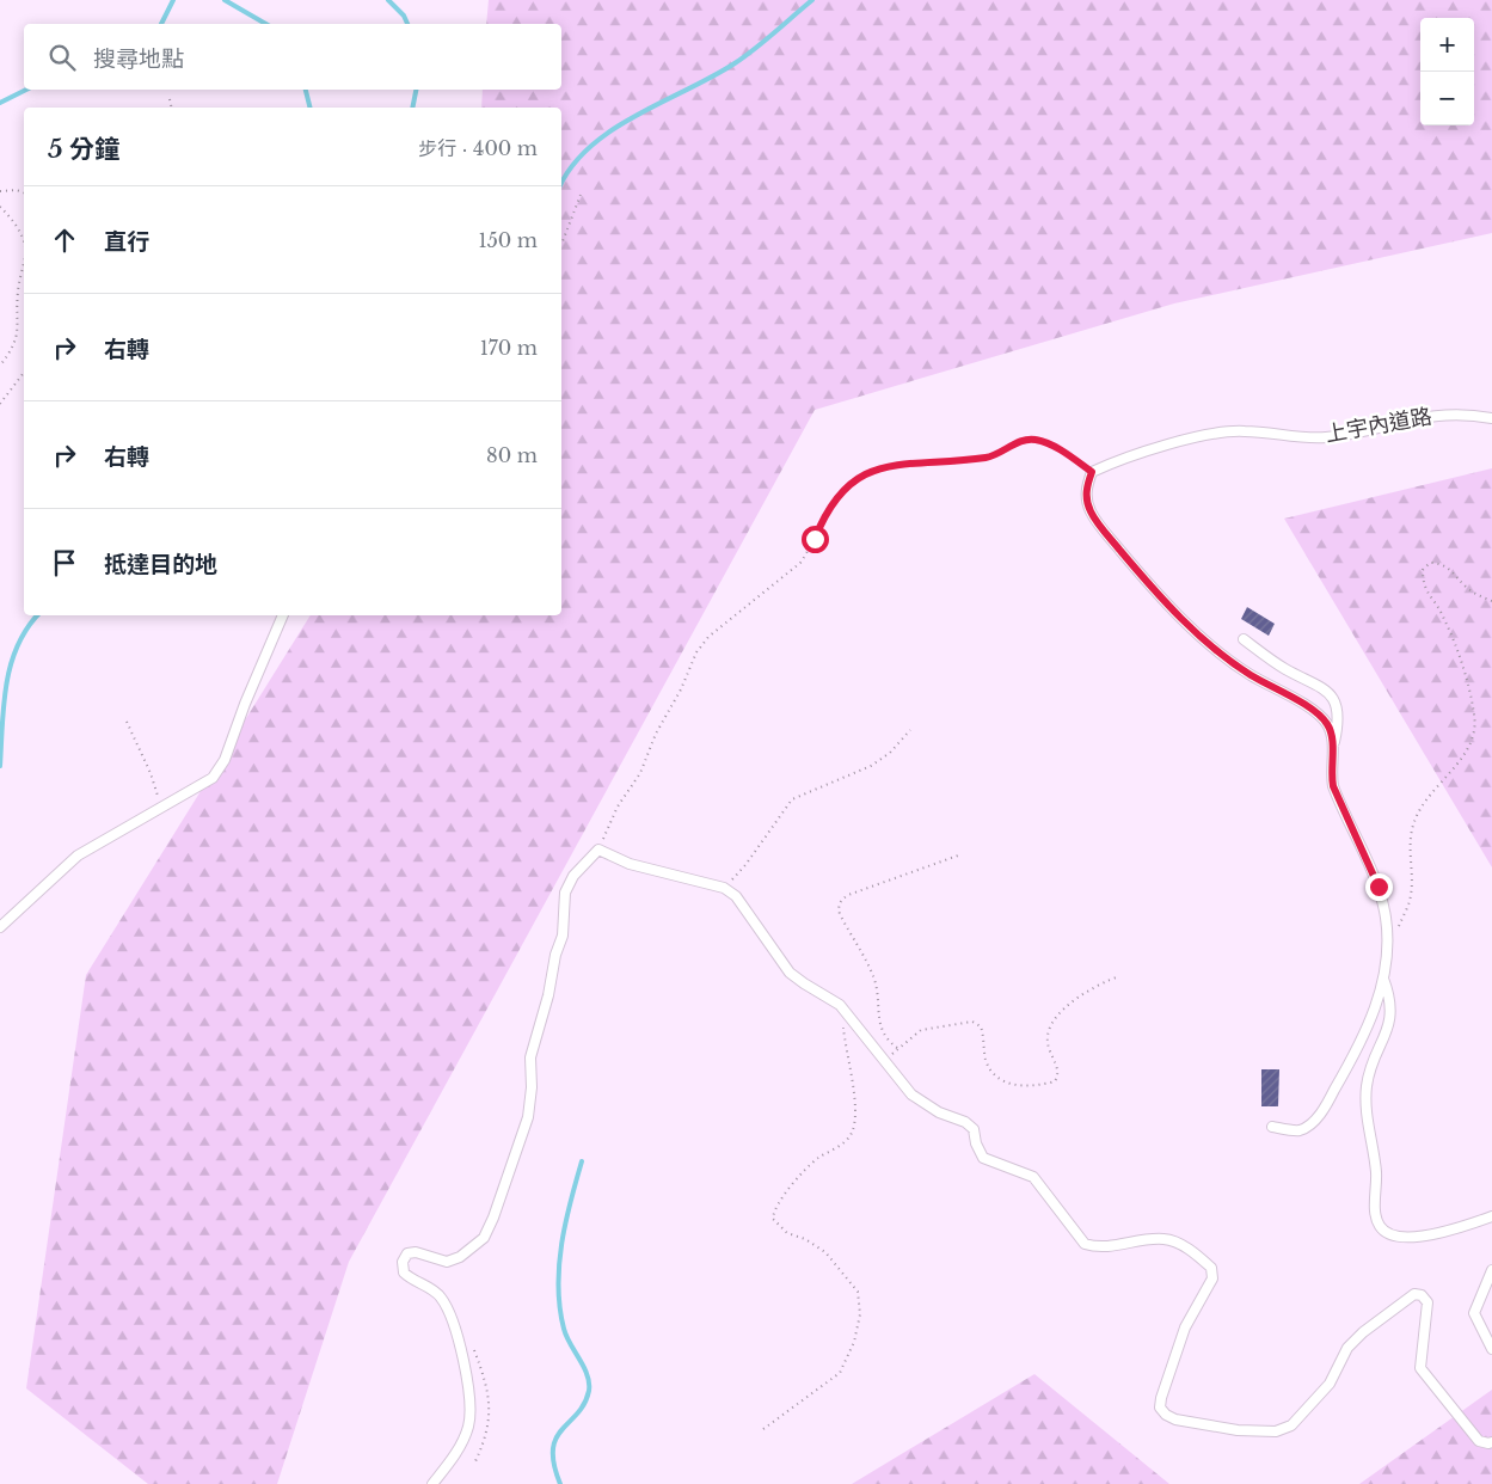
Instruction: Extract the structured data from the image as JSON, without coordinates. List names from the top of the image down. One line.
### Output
{"streets":{"lane":["上宇內道路"]},"page":{"map_buttons":["+","−"],"search":"搜尋地點","heading":["5 分鐘","步行 · 400 m"],"list":[["直行","150 m"],["右轉","170 m"],["右轉","80 m"],"抵達目的地"]}}
